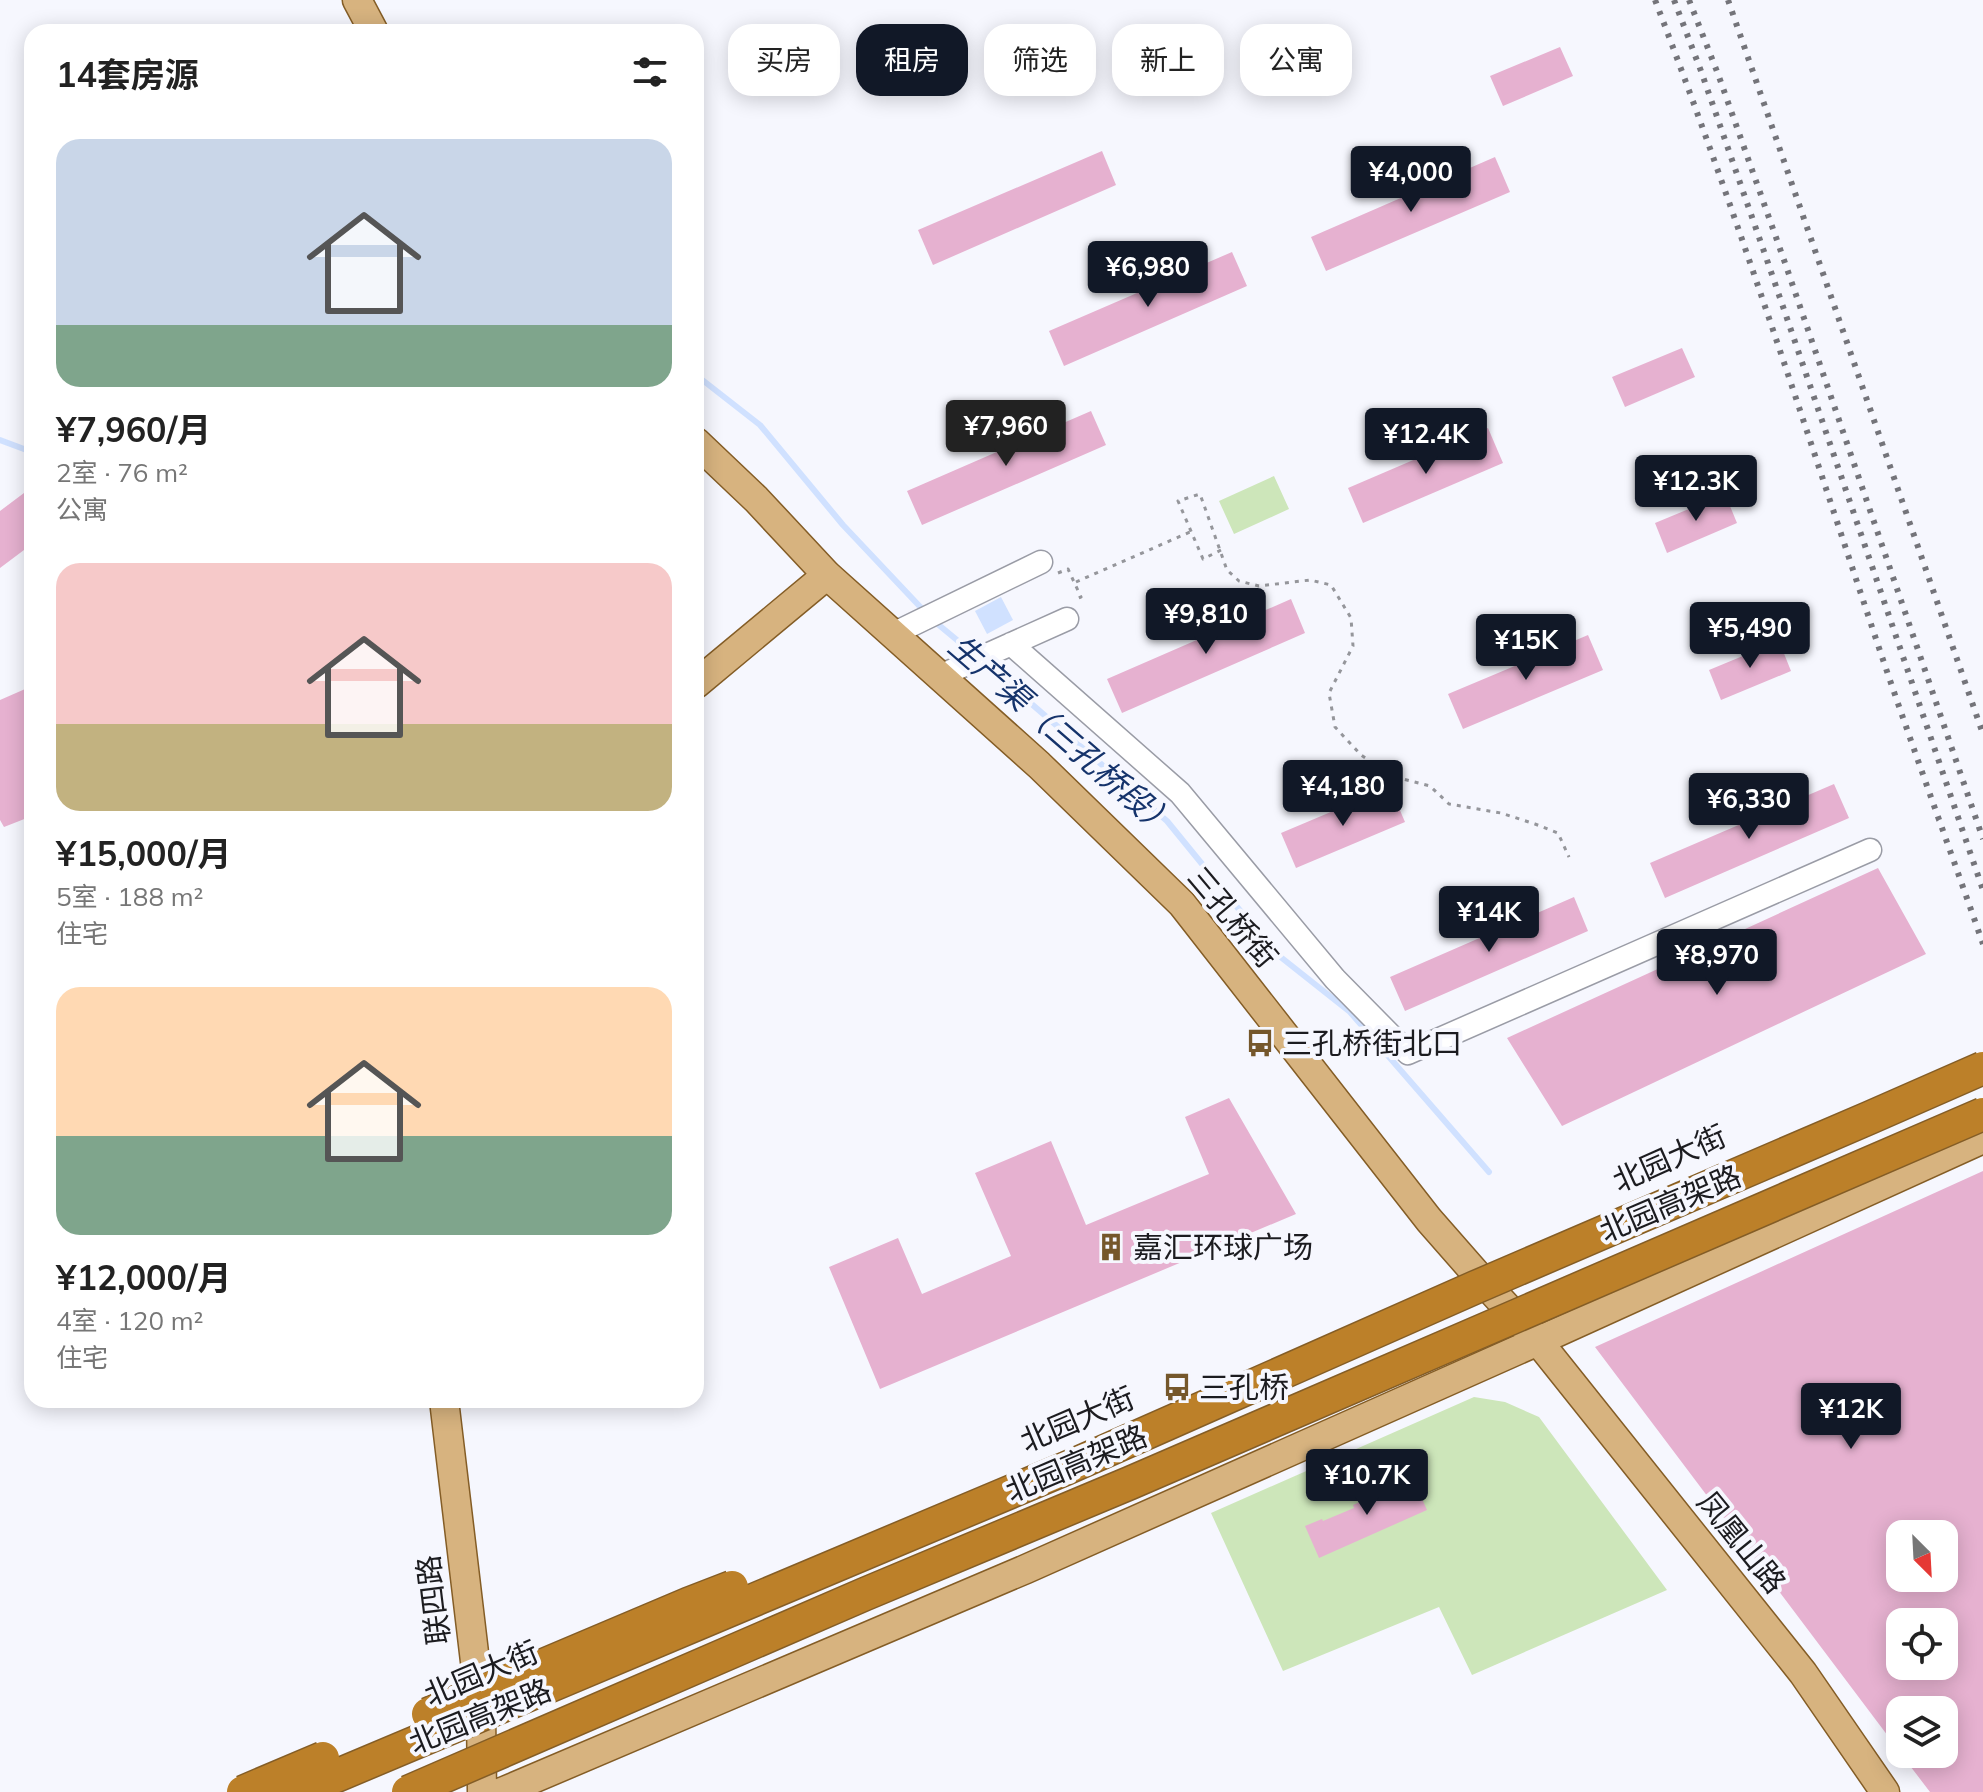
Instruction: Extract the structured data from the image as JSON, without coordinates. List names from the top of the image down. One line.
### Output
{"streets":{"highway":["北园高架路"],"main road":["三孔桥街","北园大街","凤凰山路","联四路"]},"crossings":[["三孔桥街","北园大街"],["三孔桥街","凤凰山路"],["北园大街","联四路"]],"water":["生产渠（三孔桥段）"],"places":{"bus stop":["三孔桥街北口","三孔桥"],"building":["嘉汇环球广场"]},"north":"bottom right","page":{"chip":["买房","租房","筛选","新上","公寓"],"heading":"14套房源","list":[{"name":"¥7,960/月","note":"2室 · 76 m² · 公寓"},{"name":"¥15,000/月","note":"5室 · 188 m² · 住宅"},{"name":"¥12,000/月","note":"4室 · 120 m² · 住宅"}],"price":["¥4,000","¥6,980","¥7,960","¥12.4K","¥12.3K","¥9,810","¥5,490","¥15K","¥4,180","¥6,330","¥14K","¥8,970","¥12K","¥10.7K"]}}
